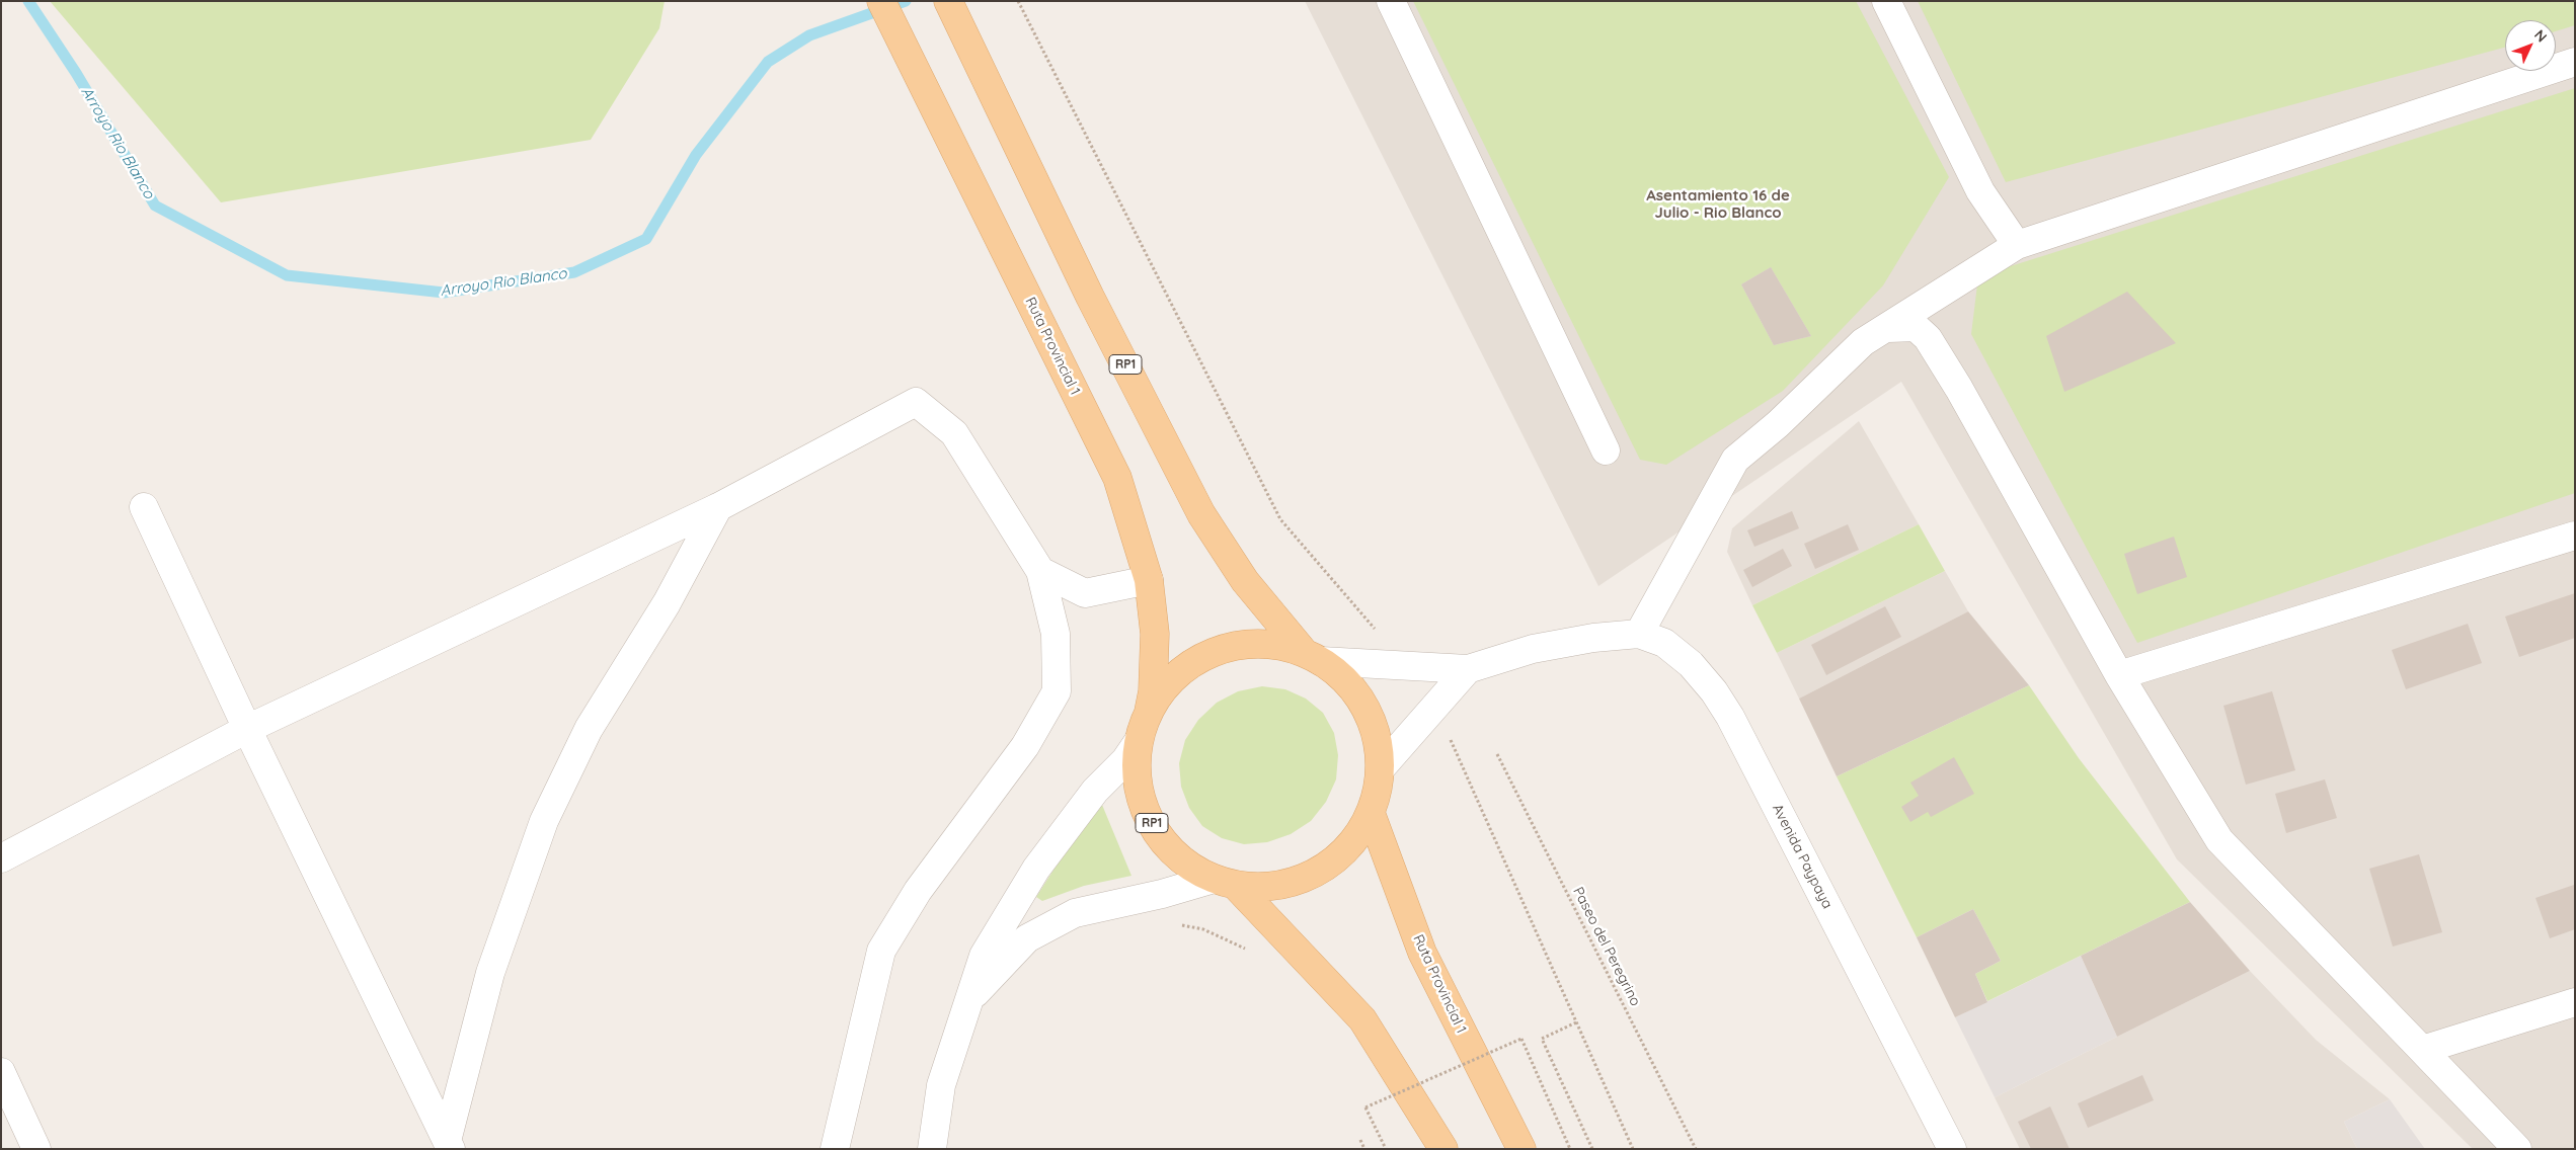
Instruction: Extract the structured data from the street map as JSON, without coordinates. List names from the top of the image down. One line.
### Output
{"streets":{"main road":["Ruta Provincial 1","RP1"],"street":["Avenida Paypaya"],"path":["Paseo del Peregrino"]},"districts":["Asentamiento 16 de Julio - Rio Blanco"],"water":["Arroyo Rio Blanco"],"north":"top right"}
